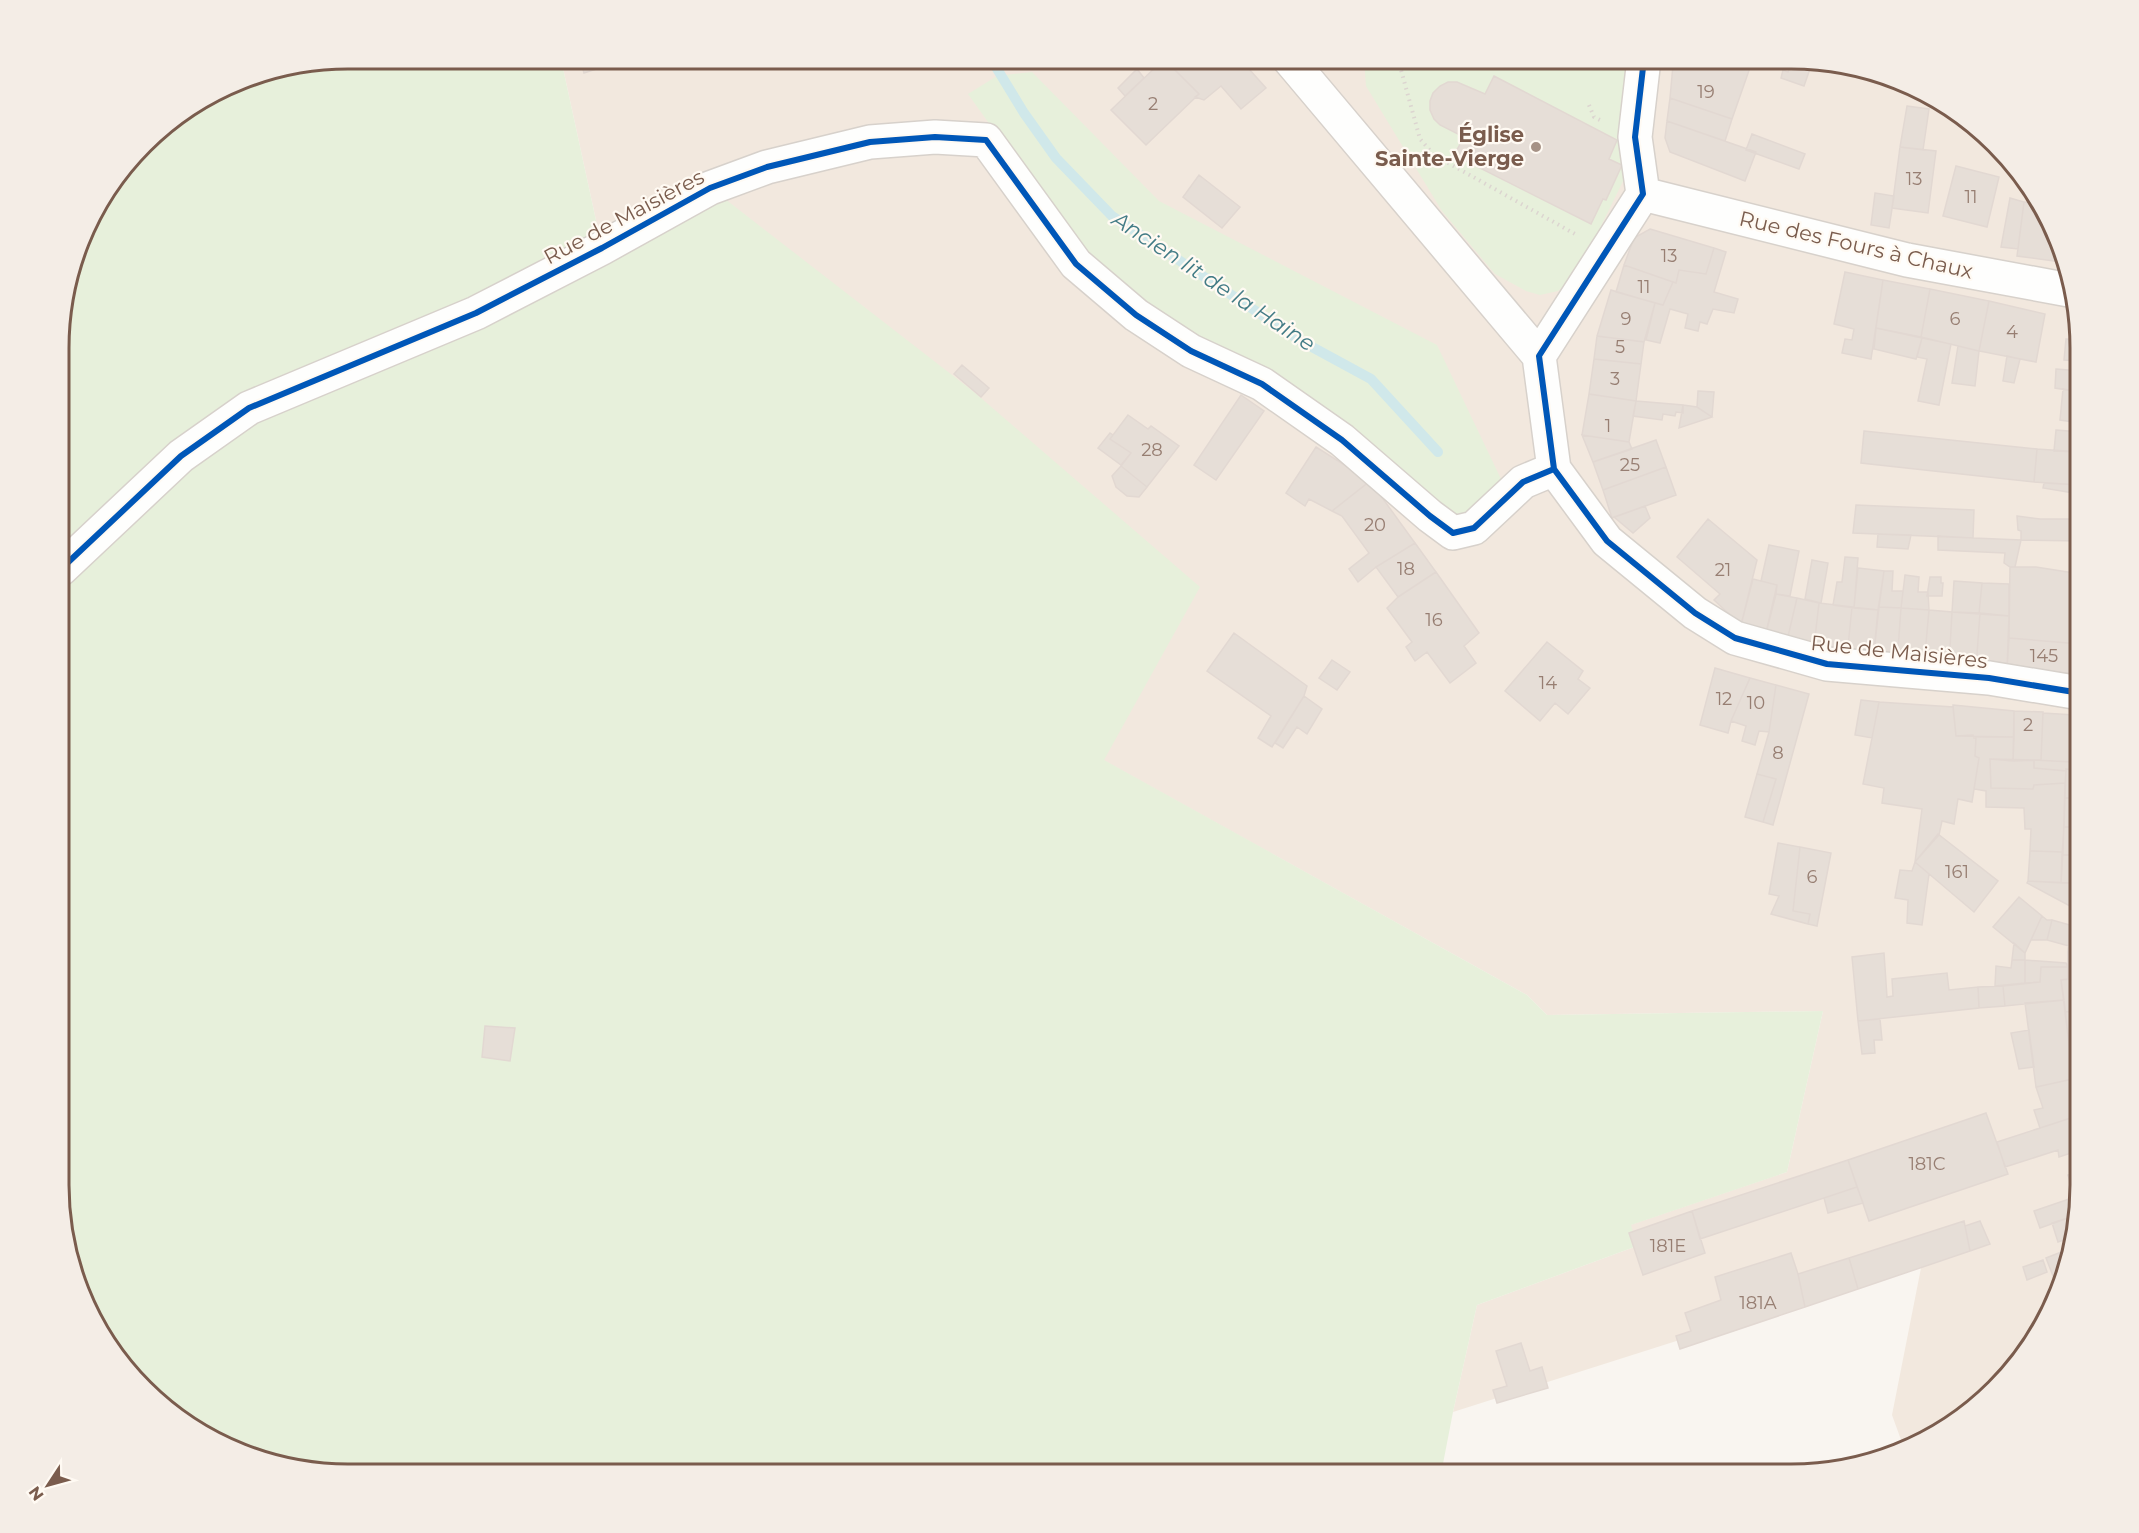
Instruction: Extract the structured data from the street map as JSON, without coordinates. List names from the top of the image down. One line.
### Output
{"streets":{"street":["Rue de Maisières","Rue des Fours à Chaux"]},"water":["Ancien lit de la Haine"],"places":["Église Sainte-Vierge"],"house_numbers":["19","2","13","11","13","11","9","6","4","5","3","1","28","25","20","18","21","16","145","14","12","10","2","8","161","6","181C","181E","181A"],"north":"bottom left"}
